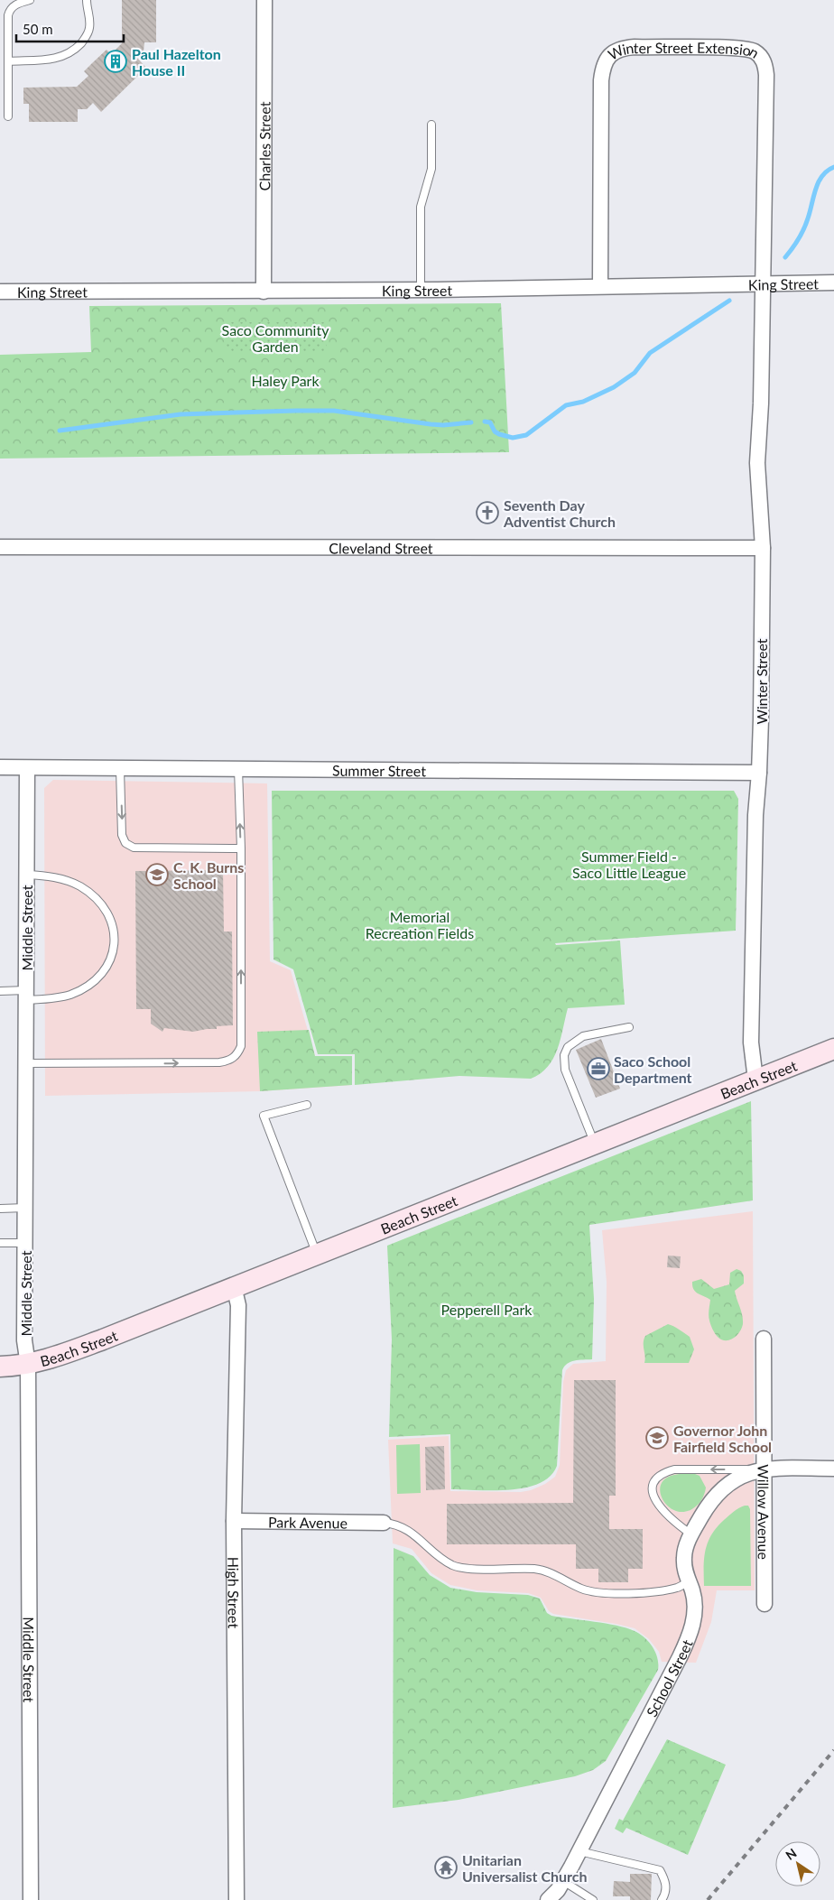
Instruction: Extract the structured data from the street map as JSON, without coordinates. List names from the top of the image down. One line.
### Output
{"streets":{"main road":["Beach Street"],"street":["Winter Street Extension","Charles Street","King Street","Cleveland Street","Winter Street","Summer Street","Middle Street","Willow Avenue","Park Avenue","High Street","School Street"]},"crossings":[["Winter Street Extension","King Street"],["Winter Street Extension","Winter Street"],["Charles Street","King Street"],["King Street","Winter Street"],["Cleveland Street","Winter Street"],["Winter Street","Summer Street"],["Winter Street","Beach Street"],["Summer Street","Middle Street"],["Middle Street","Beach Street"],["Beach Street","High Street"],["Willow Avenue","School Street"],["Park Avenue","High Street"]],"parks":["Saco Community Garden","Haley Park","Summer Field - Saco Little League","Memorial Recreation Fields","Pepperell Park"],"places":{"building":["Paul Hazelton House II"],"church":["Seventh Day Adventist Church"],"school or university":["C. K. Burns School","Governor John Fairfield School"],"office":["Saco School Department"],"temple":["Unitarian Universalist Church"]},"scale_bar":"50 m","north":"top left"}
